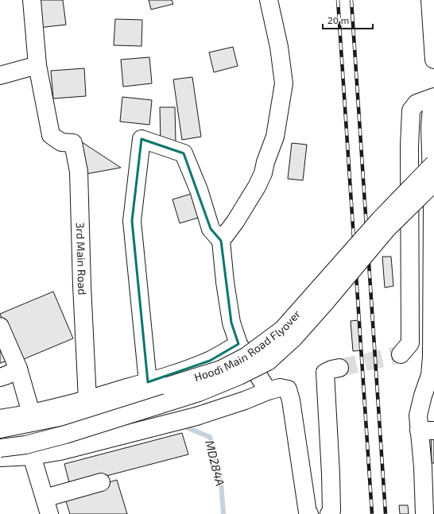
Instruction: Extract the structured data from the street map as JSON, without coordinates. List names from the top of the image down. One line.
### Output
{"streets":{"street":["3rd Main Road","Hoodi Main Road Flyover"]},"water":["MD284A"],"scale_bar":"20 m"}
